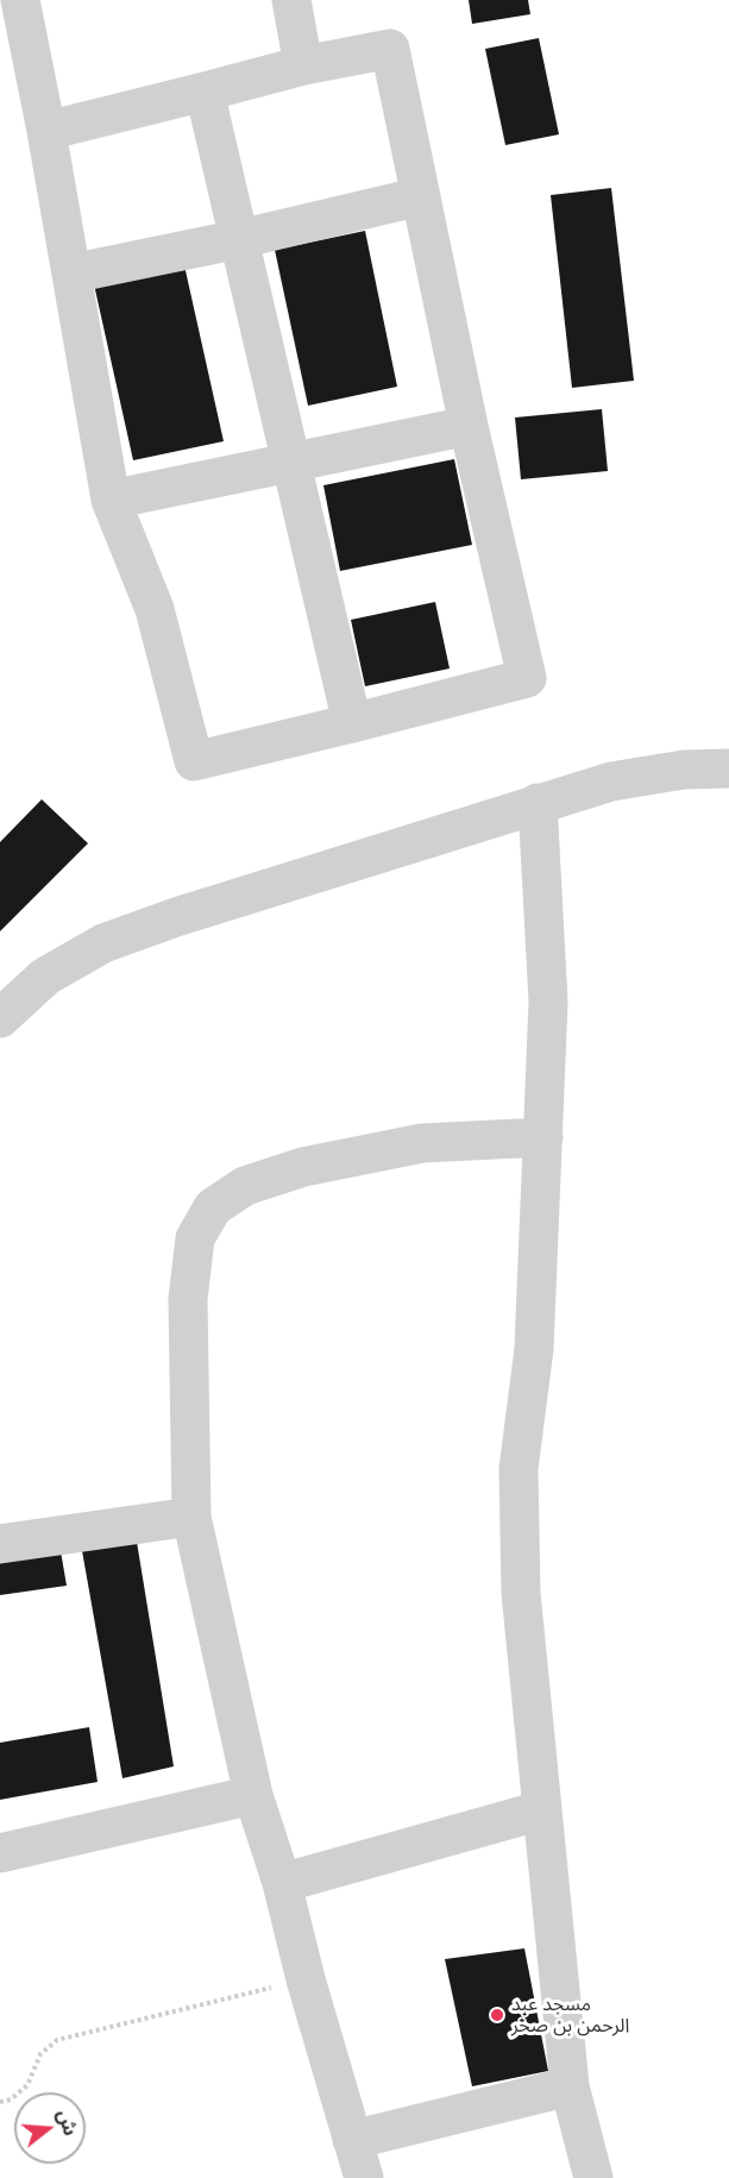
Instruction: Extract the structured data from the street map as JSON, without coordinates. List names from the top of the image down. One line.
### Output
{"places":["مسجد عبد الرحمن بن صخر"],"north":"right"}
